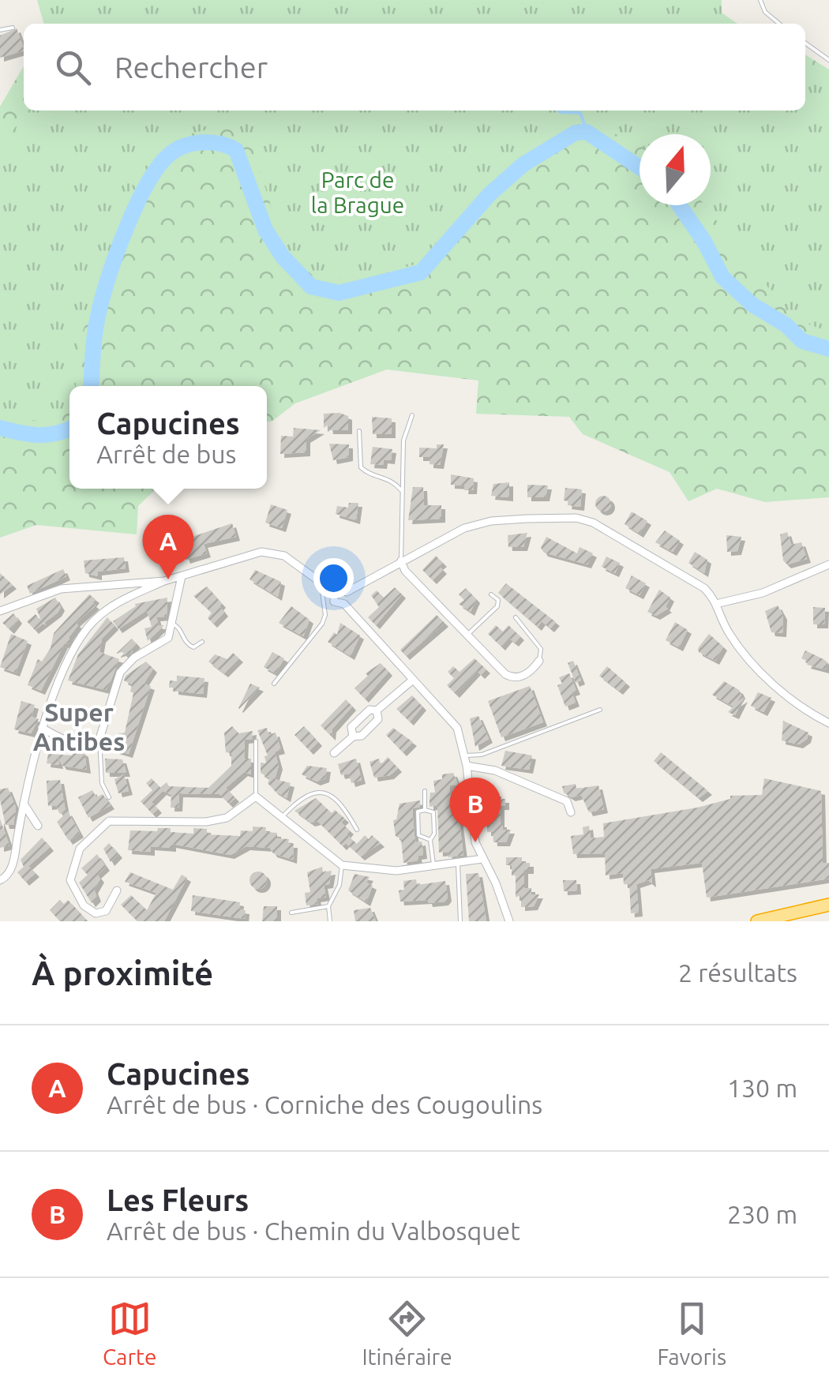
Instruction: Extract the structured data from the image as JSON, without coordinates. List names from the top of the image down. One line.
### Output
{"districts":["Super Antibes"],"parks":["Parc de la Brague"],"north":"top","page":{"search":"Rechercher","popup":["Capucines","Arrêt de bus"],"pins":["A","B"],"heading":["À proximité","2 résultats"],"list":[{"mark":"A","name":"Capucines","note":"Arrêt de bus · Corniche des Cougoulins","value":"130 m"},{"mark":"B","name":"Les Fleurs","note":"Arrêt de bus · Chemin du Valbosquet","value":"230 m"}],"nav":["Carte","Itinéraire","Favoris"]}}
